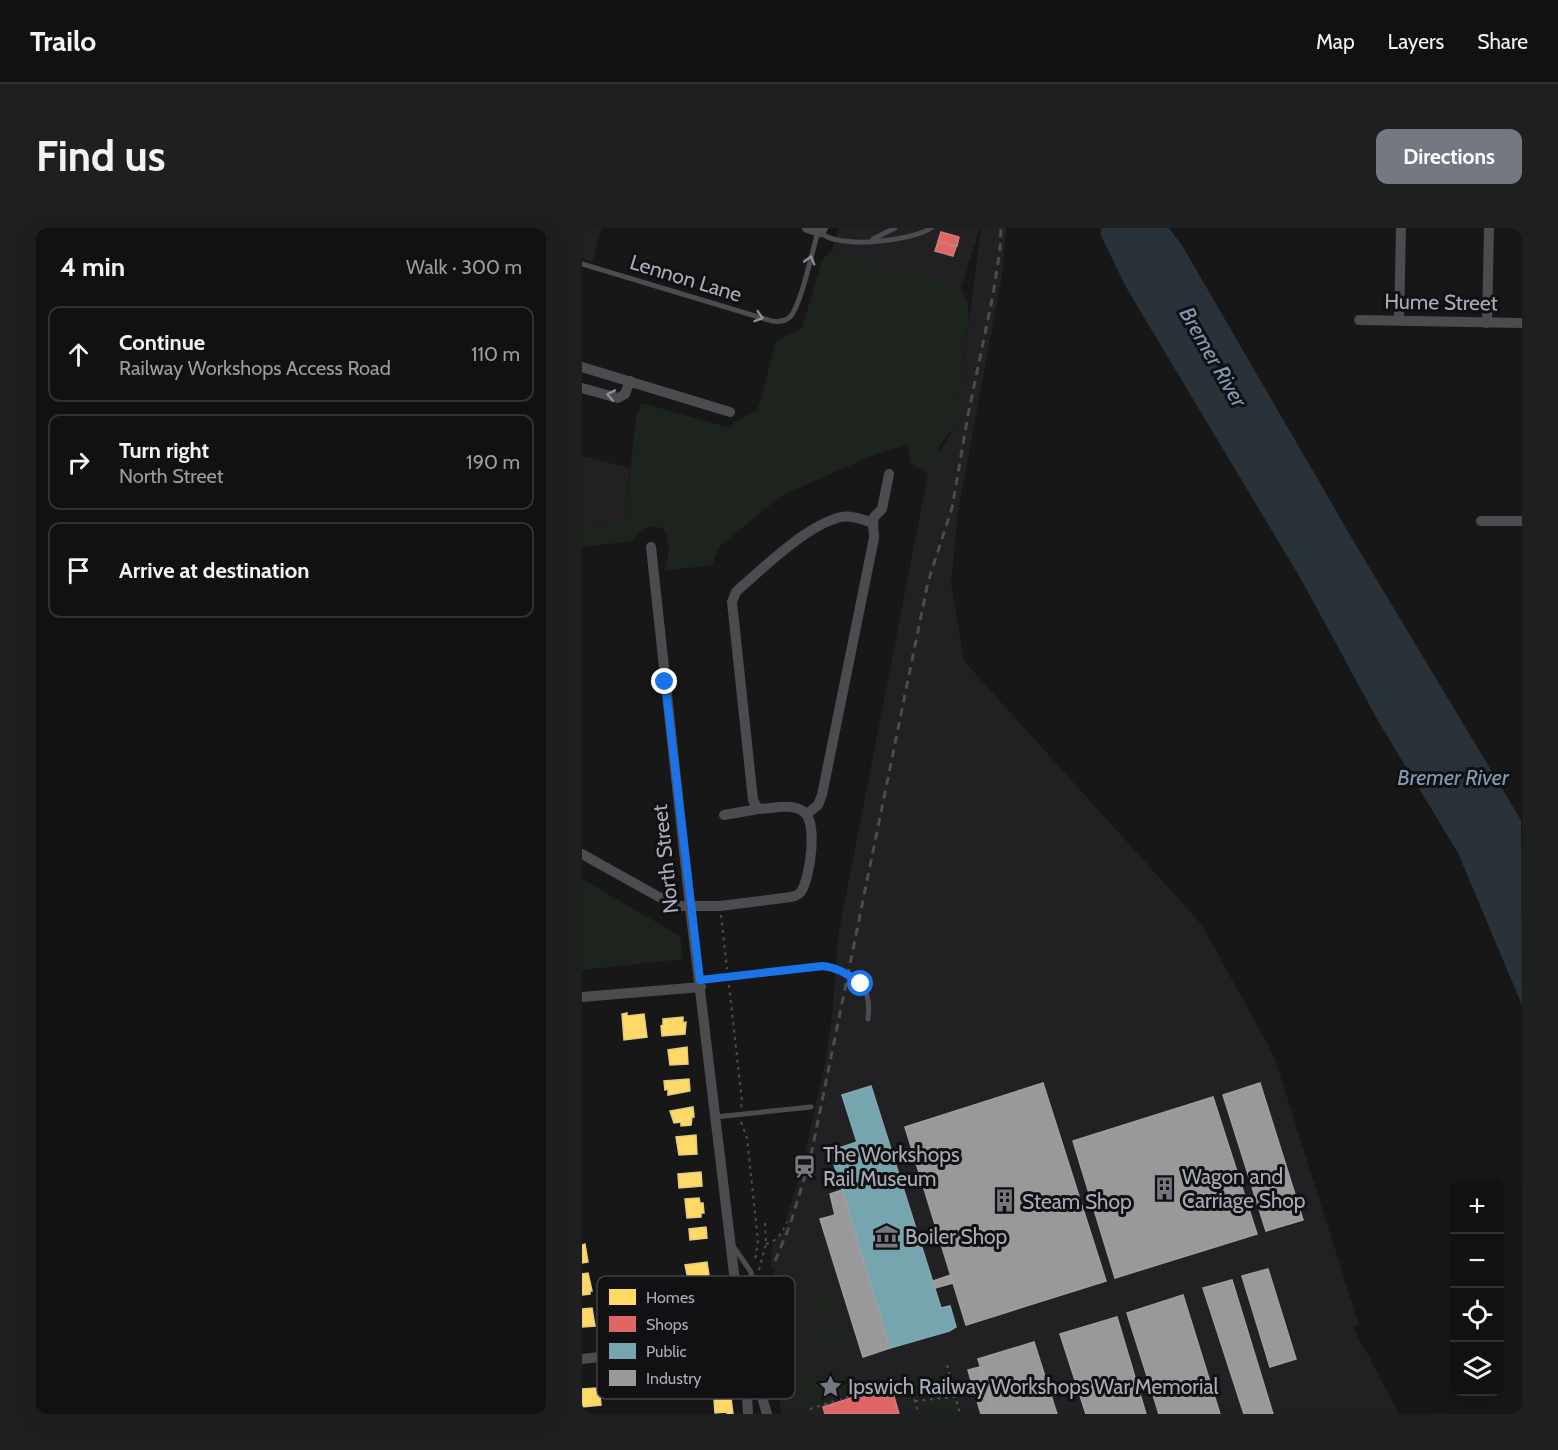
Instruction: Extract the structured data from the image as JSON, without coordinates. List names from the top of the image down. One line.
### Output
{"streets":{"street":["Hume Street","North Street"],"lane":["Lennon Lane"]},"water":["Bremer River"],"places":{"station":["The Workshops Rail Museum"],"building":["Wagon and Carriage Shop","Steam Shop"],"museum":["Boiler Shop"],"place":["Ipswich Railway Workshops War Memorial"]},"legend":["Homes","Shops","Public","Industry"],"page":{"header":"Trailo","nav":["Map","Layers","Share"],"buttons":"Directions","title":"Find us","heading":["4 min","Walk · 300 m"],"list":[["Continue","Railway Workshops Access Road","110 m"],["Turn right","North Street","190 m"],"Arrive at destination"],"map_buttons":["+","−"]}}
